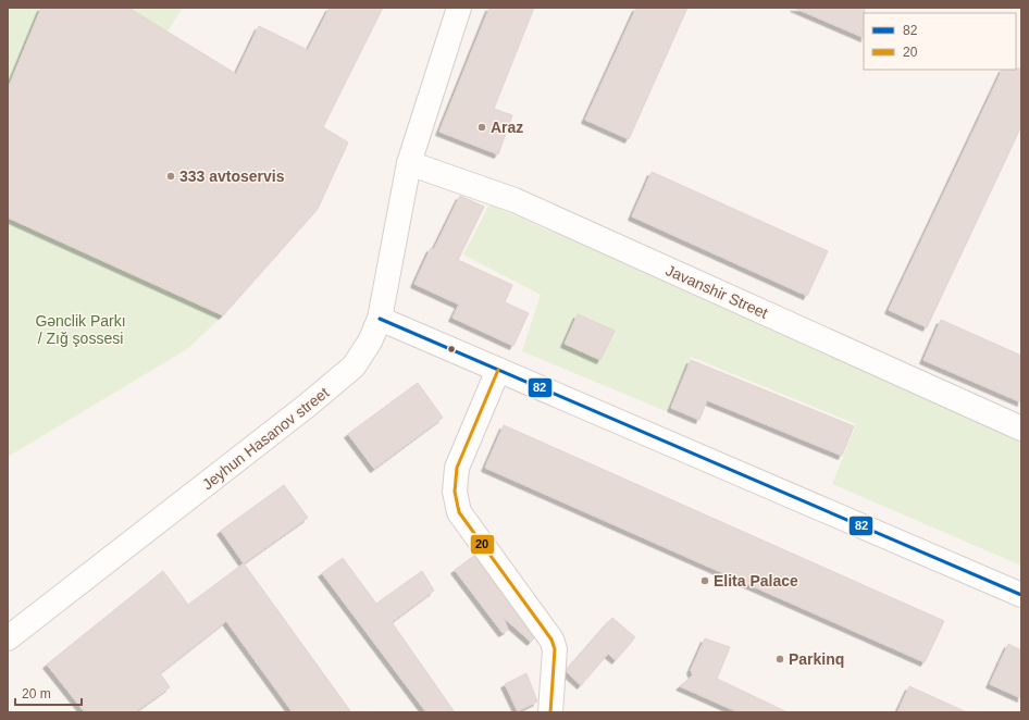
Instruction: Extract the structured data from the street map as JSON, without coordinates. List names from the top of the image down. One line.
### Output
{"streets":{"street":["Javanshir Street","Jeyhun Hasanov street"]},"crossings":[["Javanshir Street","Jeyhun Hasanov street"]],"parks":["Gənclik Parkı / Zığ şossesi"],"places":["Araz","333 avtoservis","Elita Palace","Parkinq"],"lines":["transit line 82","transit line 20"],"legend":["82","20"],"scale_bar":"20 m"}
